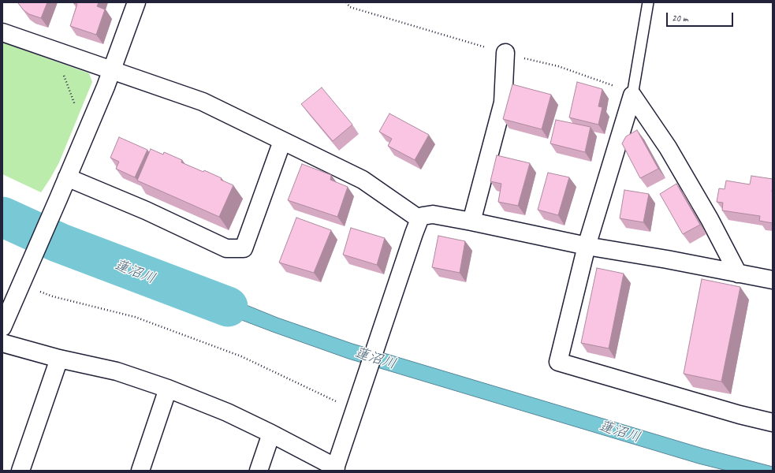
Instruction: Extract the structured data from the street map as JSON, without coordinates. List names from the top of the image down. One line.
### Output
{"water":["蓮沼川"],"scale_bar":"20 m"}
